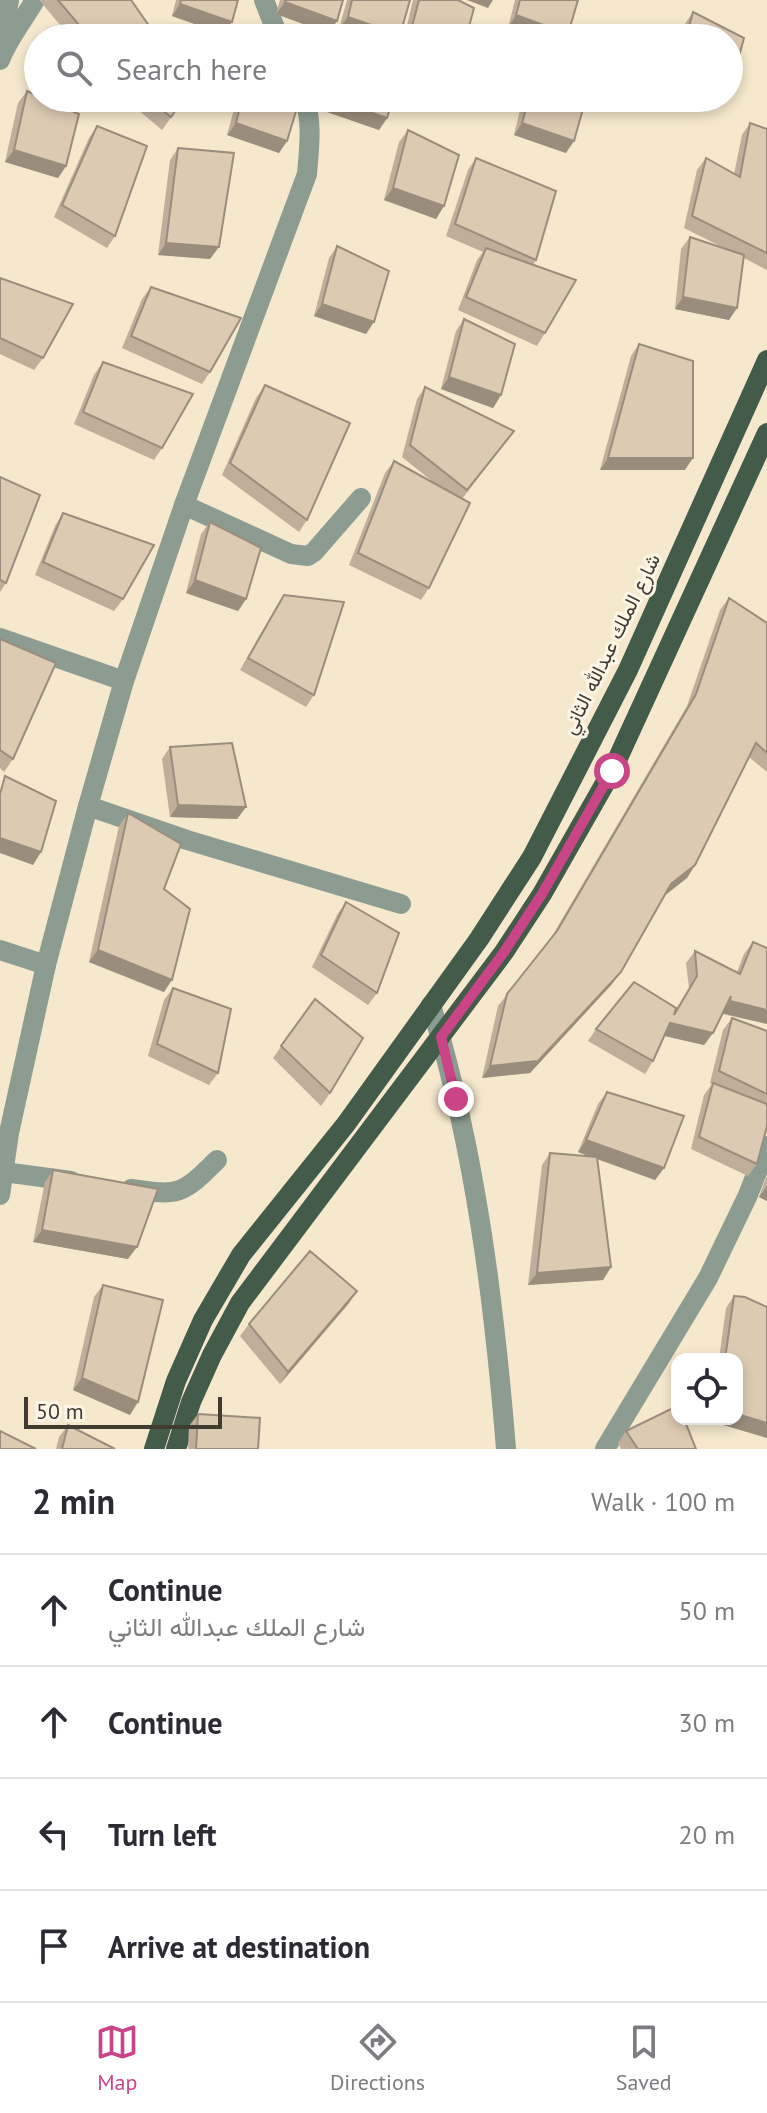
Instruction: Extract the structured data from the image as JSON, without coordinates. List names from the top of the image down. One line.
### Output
{"streets":{"main road":["شارع الملك عبدالله الثاني"]},"scale_bar":"50 m","page":{"search":"Search here","scale":"50 m","heading":["2 min","Walk · 100 m"],"list":[["Continue","شارع الملك عبدالله الثاني","50 m"],["Continue","30 m"],["Turn left","20 m"],"Arrive at destination"],"nav":["Map","Directions","Saved"]}}
